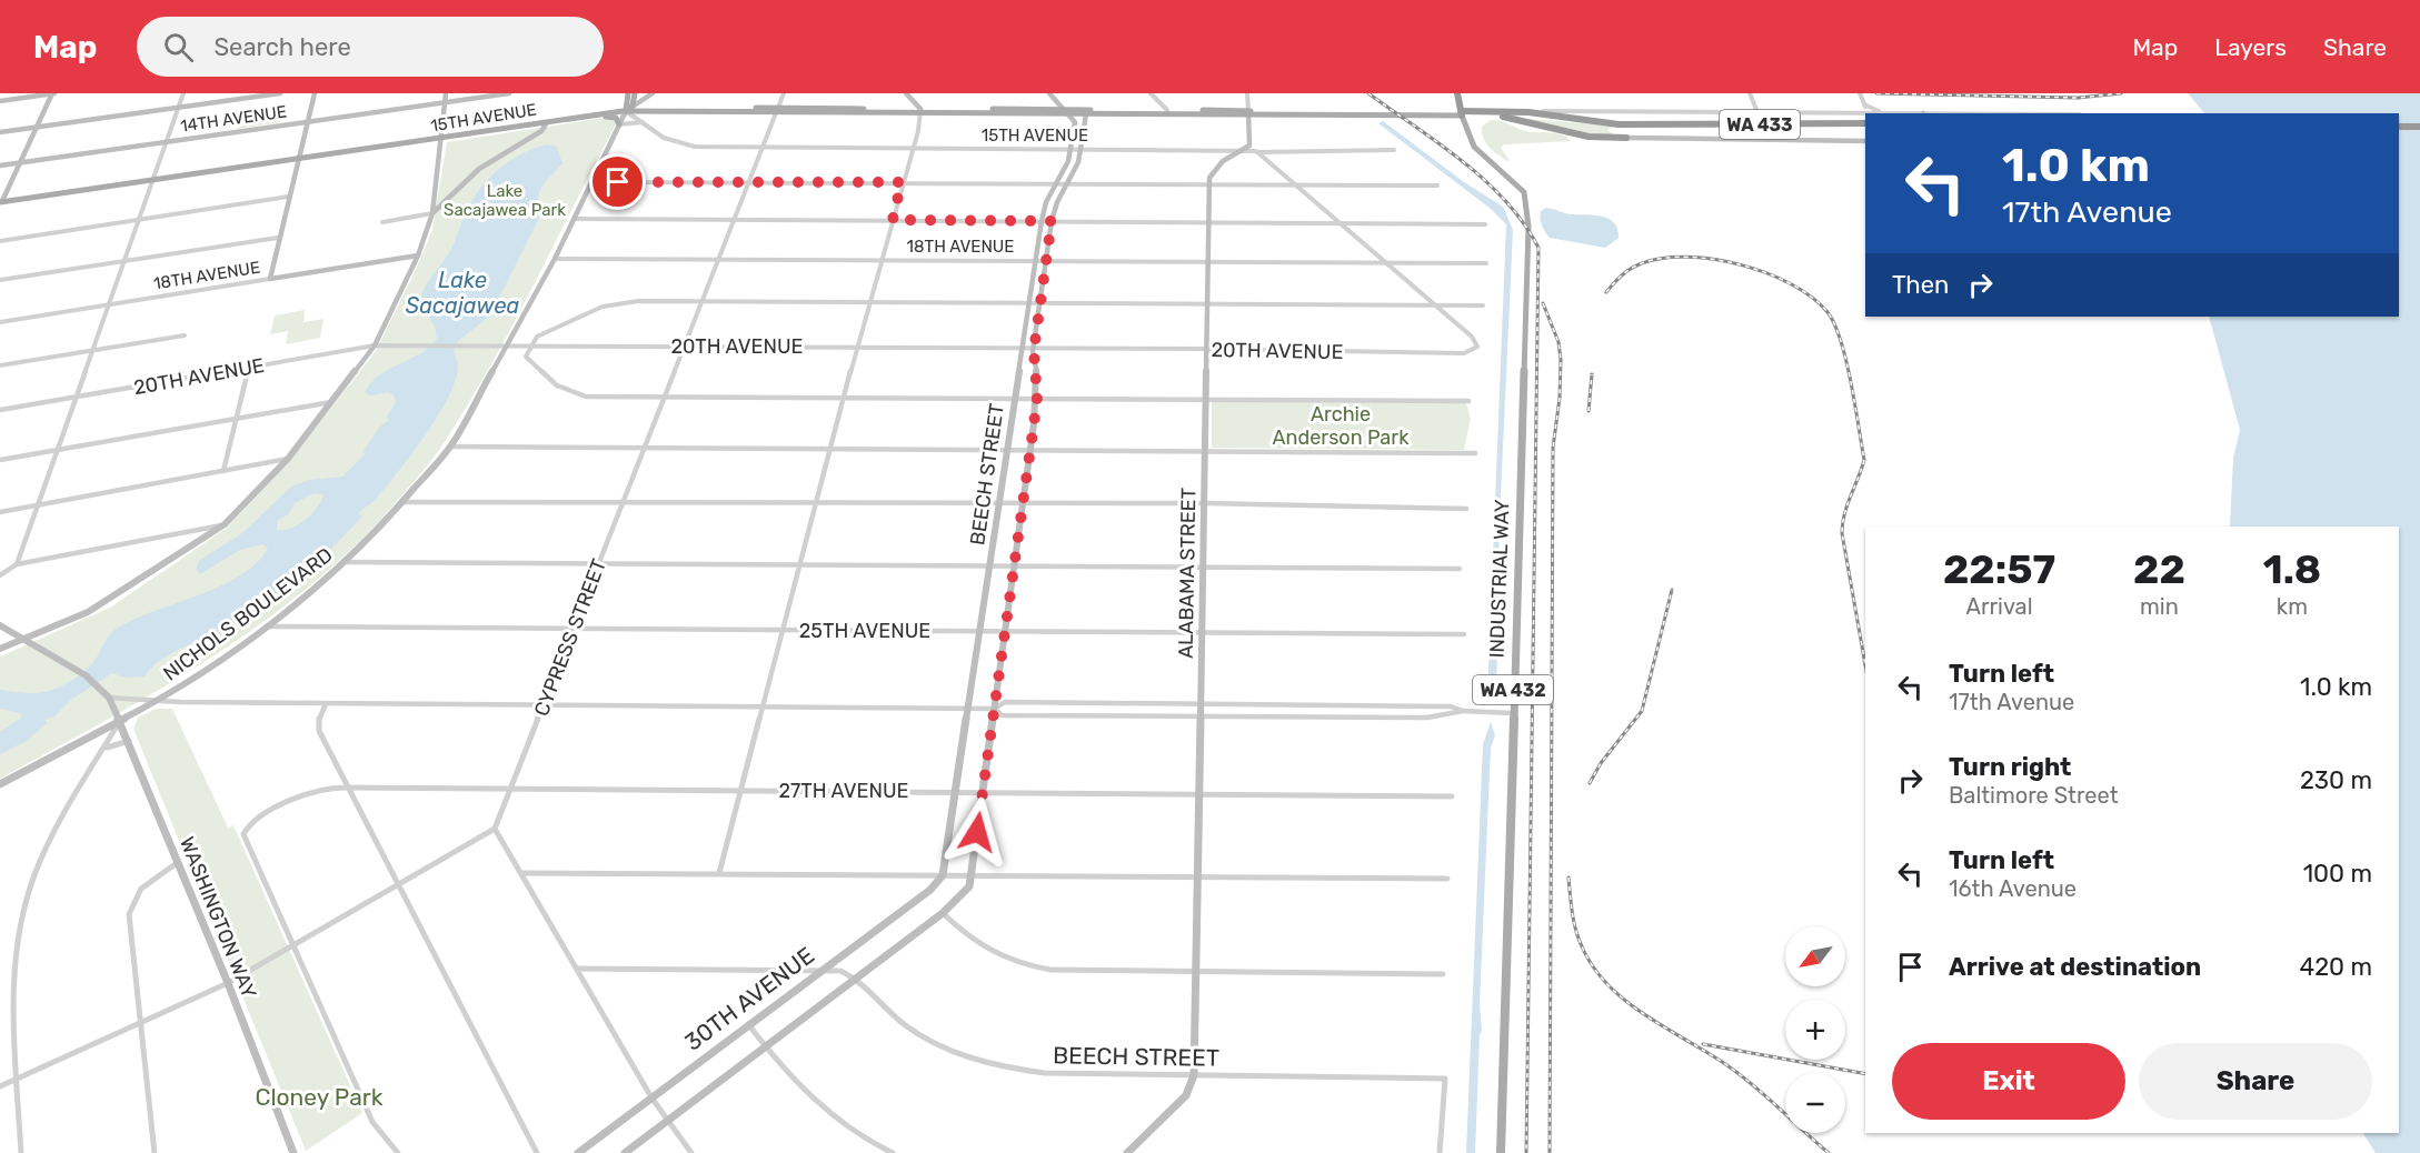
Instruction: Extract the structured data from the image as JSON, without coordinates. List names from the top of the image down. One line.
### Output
{"streets":{"highway":["WA 433","WA 432"],"main road":["15TH AVENUE","INDUSTRIAL WAY"],"street":["14TH AVENUE","18TH AVENUE","20TH AVENUE","BEECH STREET","ALABAMA STREET","NICHOLS BOULEVARD","25TH AVENUE","CYPRESS STREET","27TH AVENUE","WASHINGTON WAY","30TH AVENUE"]},"crossings":[["15TH AVENUE","BEECH STREET"],["15TH AVENUE","NICHOLS BOULEVARD"],["15TH AVENUE","CYPRESS STREET"],["WA 433","INDUSTRIAL WAY"],["WA 433","WA 432"],["18TH AVENUE","BEECH STREET"],["18TH AVENUE","ALABAMA STREET"],["18TH AVENUE","NICHOLS BOULEVARD"],["18TH AVENUE","CYPRESS STREET"],["20TH AVENUE","BEECH STREET"],["20TH AVENUE","ALABAMA STREET"],["20TH AVENUE","NICHOLS BOULEVARD"],["20TH AVENUE","CYPRESS STREET"],["BEECH STREET","ALABAMA STREET"],["BEECH STREET","25TH AVENUE"],["BEECH STREET","27TH AVENUE"],["BEECH STREET","30TH AVENUE"],["ALABAMA STREET","25TH AVENUE"],["ALABAMA STREET","27TH AVENUE"],["INDUSTRIAL WAY","WA 432"],["NICHOLS BOULEVARD","25TH AVENUE"],["NICHOLS BOULEVARD","WASHINGTON WAY"],["25TH AVENUE","CYPRESS STREET"],["CYPRESS STREET","27TH AVENUE"]],"water":["Lake Sacajawea"],"parks":["Lake Sacajawea Park","Archie Anderson Park","Cloney Park"],"north":"bottom left","page":{"header":"Map","search":"Search here","nav":["Map","Layers","Share"],"turn":["1.0 km","17th Avenue"],"then":"Then","eta":["22:57","Arrival","22","min","1.8","km"],"list":[{"name":"Turn left","note":"17th Avenue","value":"1.0 km"},{"name":"Turn right","note":"Baltimore Street","value":"230 m"},{"name":"Turn left","note":"16th Avenue","value":"100 m"},{"name":"Arrive at destination","value":"420 m"}],"map_buttons":["+","−"],"buttons":["Exit","Share"]}}
